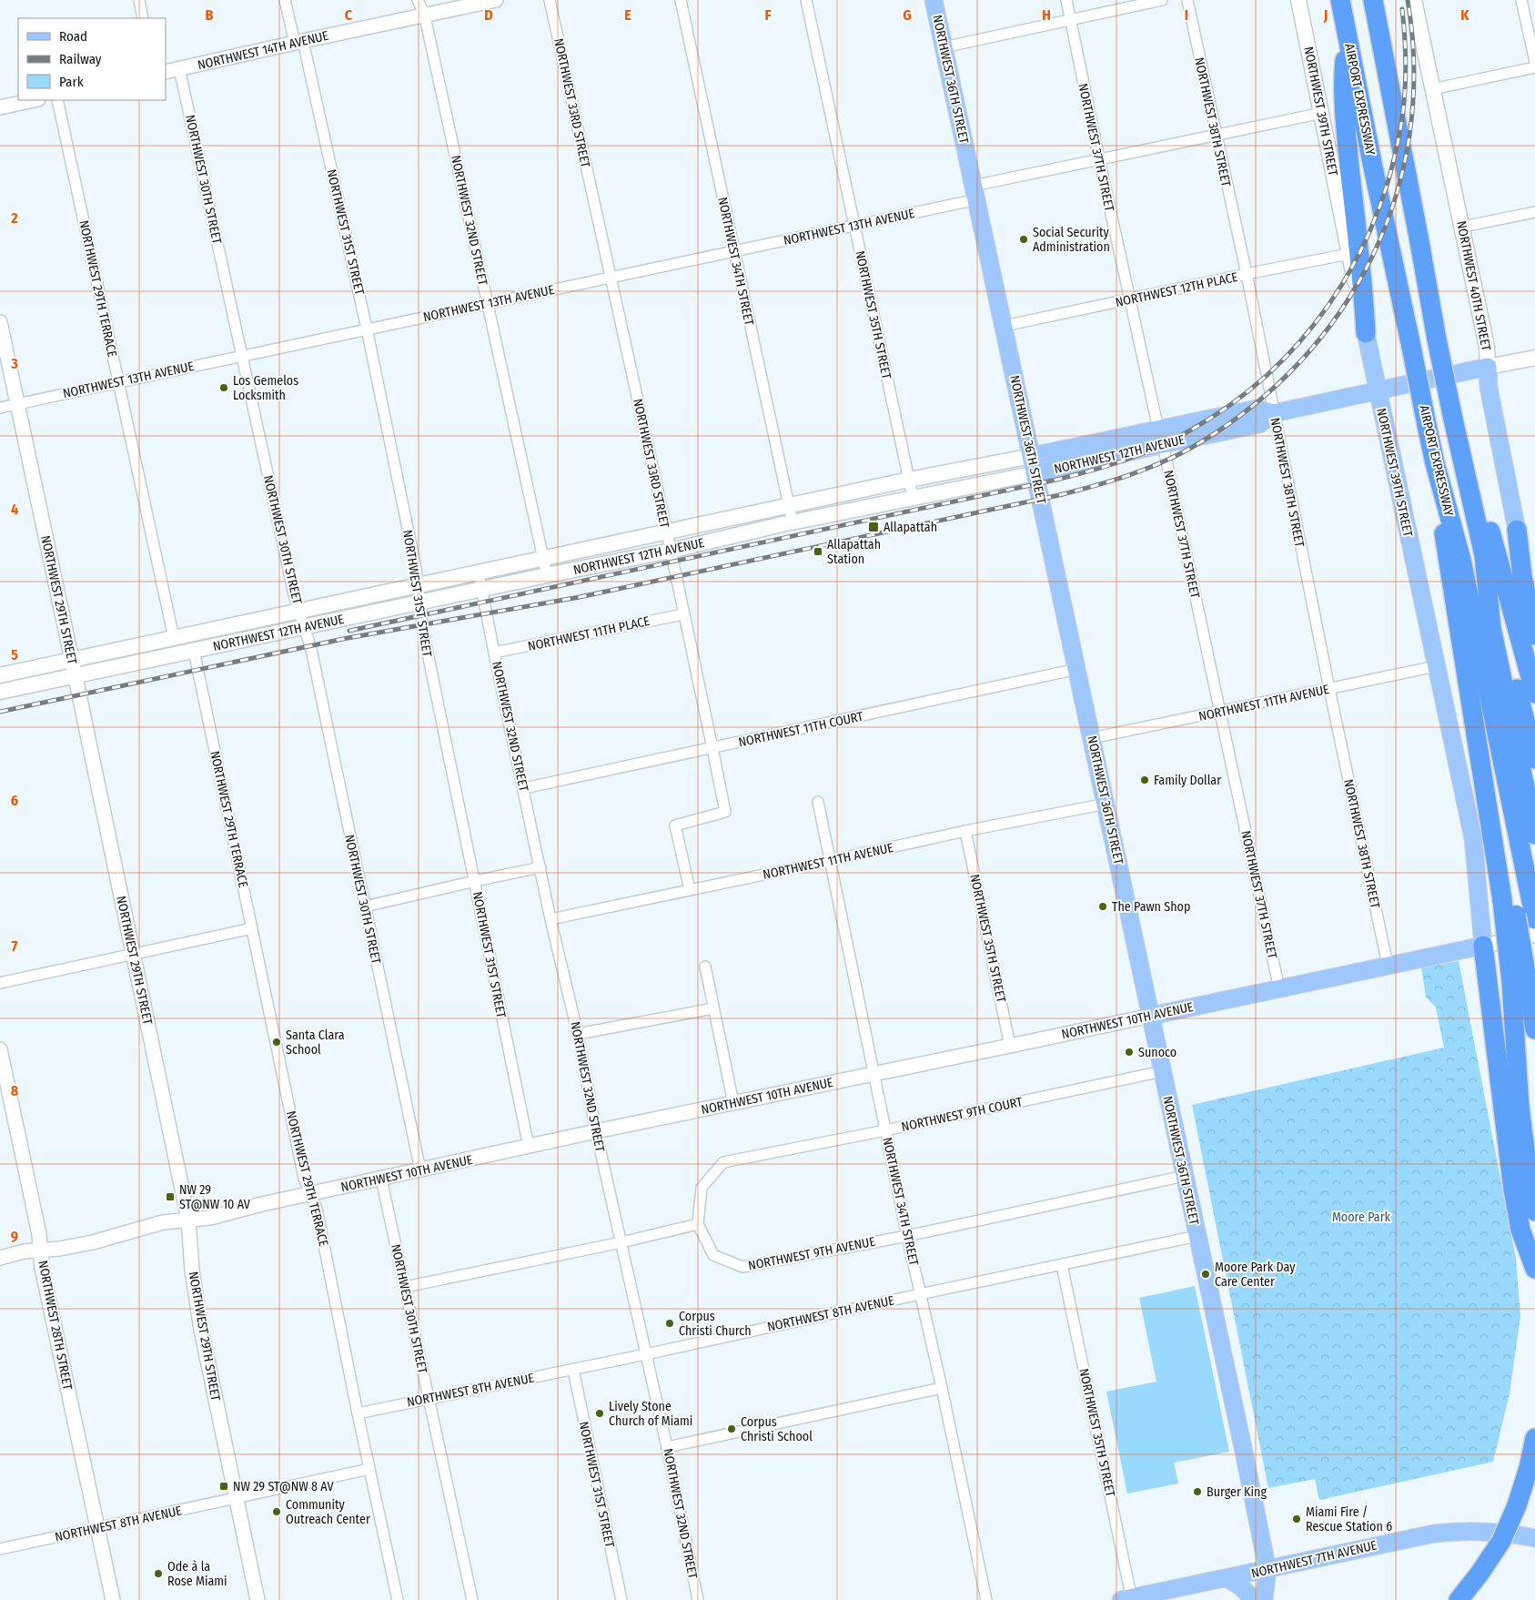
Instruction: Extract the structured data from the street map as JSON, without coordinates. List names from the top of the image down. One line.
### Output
{"streets":{"highway":["AIRPORT EXPRESSWAY"],"main road":["NORTHWEST 36TH STREET","NORTHWEST 39TH STREET","NORTHWEST 40TH STREET","NORTHWEST 12TH AVENUE","NORTHWEST 10TH AVENUE","NORTHWEST 7TH AVENUE"],"street":["NORTHWEST 14TH AVENUE","NORTHWEST 33RD STREET","NORTHWEST 38TH STREET","NORTHWEST 37TH STREET","NORTHWEST 30TH STREET","NORTHWEST 32ND STREET","NORTHWEST 13TH AVENUE","NORTHWEST 31ST STREET","NORTHWEST 34TH STREET","NORTHWEST 29TH TERRACE","NORTHWEST 12TH PLACE","NORTHWEST 35TH STREET","NORTHWEST 29TH STREET","NORTHWEST 11TH PLACE","NORTHWEST 11TH AVENUE","NORTHWEST 11TH COURT","NORTHWEST 9TH COURT","NORTHWEST 9TH AVENUE","NORTHWEST 8TH AVENUE","NORTHWEST 28TH STREET"]},"crossings":[["NORTHWEST 14TH AVENUE","NORTHWEST 30TH STREET"],["NORTHWEST 14TH AVENUE","NORTHWEST 32ND STREET"],["NORTHWEST 14TH AVENUE","NORTHWEST 31ST STREET"],["NORTHWEST 36TH STREET","NORTHWEST 13TH AVENUE"],["NORTHWEST 36TH STREET","NORTHWEST 12TH PLACE"],["NORTHWEST 36TH STREET","NORTHWEST 12TH AVENUE"],["NORTHWEST 36TH STREET","NORTHWEST 11TH AVENUE"],["NORTHWEST 36TH STREET","NORTHWEST 11TH COURT"],["NORTHWEST 36TH STREET","NORTHWEST 10TH AVENUE"],["NORTHWEST 36TH STREET","NORTHWEST 9TH COURT"],["NORTHWEST 36TH STREET","NORTHWEST 9TH AVENUE"],["NORTHWEST 36TH STREET","NORTHWEST 8TH AVENUE"],["NORTHWEST 36TH STREET","NORTHWEST 7TH AVENUE"],["NORTHWEST 33RD STREET","NORTHWEST 13TH AVENUE"],["NORTHWEST 33RD STREET","NORTHWEST 12TH AVENUE"],["NORTHWEST 33RD STREET","NORTHWEST 11TH PLACE"],["NORTHWEST 33RD STREET","NORTHWEST 11TH AVENUE"],["NORTHWEST 33RD STREET","NORTHWEST 11TH COURT"],["NORTHWEST 39TH STREET","NORTHWEST 13TH AVENUE"],["NORTHWEST 39TH STREET","NORTHWEST 12TH PLACE"],["NORTHWEST 39TH STREET","NORTHWEST 12TH AVENUE"],["NORTHWEST 39TH STREET","NORTHWEST 11TH AVENUE"],["NORTHWEST 39TH STREET","NORTHWEST 10TH AVENUE"],["NORTHWEST 38TH STREET","NORTHWEST 13TH AVENUE"],["NORTHWEST 38TH STREET","NORTHWEST 12TH PLACE"],["NORTHWEST 38TH STREET","NORTHWEST 12TH AVENUE"],["NORTHWEST 38TH STREET","NORTHWEST 11TH AVENUE"],["NORTHWEST 38TH STREET","NORTHWEST 10TH AVENUE"],["NORTHWEST 37TH STREET","NORTHWEST 13TH AVENUE"],["NORTHWEST 37TH STREET","NORTHWEST 12TH PLACE"],["NORTHWEST 37TH STREET","NORTHWEST 12TH AVENUE"],["NORTHWEST 37TH STREET","NORTHWEST 11TH AVENUE"],["NORTHWEST 37TH STREET","NORTHWEST 10TH AVENUE"],["NORTHWEST 30TH STREET","NORTHWEST 13TH AVENUE"],["NORTHWEST 30TH STREET","NORTHWEST 12TH AVENUE"],["NORTHWEST 30TH STREET","NORTHWEST 10TH AVENUE"],["NORTHWEST 30TH STREET","NORTHWEST 8TH AVENUE"],["NORTHWEST 32ND STREET","NORTHWEST 13TH AVENUE"],["NORTHWEST 32ND STREET","NORTHWEST 12TH AVENUE"],["NORTHWEST 32ND STREET","NORTHWEST 11TH PLACE"],["NORTHWEST 32ND STREET","NORTHWEST 11TH AVENUE"],["NORTHWEST 32ND STREET","NORTHWEST 11TH COURT"],["NORTHWEST 32ND STREET","NORTHWEST 10TH AVENUE"],["NORTHWEST 32ND STREET","NORTHWEST 8TH AVENUE"],["NORTHWEST 13TH AVENUE","NORTHWEST 31ST STREET"],["NORTHWEST 13TH AVENUE","NORTHWEST 34TH STREET"],["NORTHWEST 13TH AVENUE","NORTHWEST 29TH TERRACE"],["NORTHWEST 13TH AVENUE","NORTHWEST 35TH STREET"],["NORTHWEST 13TH AVENUE","NORTHWEST 29TH STREET"],["NORTHWEST 31ST STREET","NORTHWEST 12TH AVENUE"],["NORTHWEST 31ST STREET","NORTHWEST 10TH AVENUE"],["NORTHWEST 31ST STREET","NORTHWEST 8TH AVENUE"],["NORTHWEST 34TH STREET","NORTHWEST 12TH AVENUE"],["NORTHWEST 34TH STREET","NORTHWEST 11TH AVENUE"],["NORTHWEST 34TH STREET","NORTHWEST 10TH AVENUE"],["NORTHWEST 34TH STREET","NORTHWEST 9TH COURT"],["NORTHWEST 34TH STREET","NORTHWEST 9TH AVENUE"],["NORTHWEST 34TH STREET","NORTHWEST 8TH AVENUE"],["NORTHWEST 40TH STREET","NORTHWEST 12TH AVENUE"],["NORTHWEST 29TH TERRACE","NORTHWEST 12TH AVENUE"],["NORTHWEST 29TH TERRACE","NORTHWEST 10TH AVENUE"],["NORTHWEST 29TH TERRACE","NORTHWEST 8TH AVENUE"],["NORTHWEST 35TH STREET","NORTHWEST 12TH AVENUE"],["NORTHWEST 35TH STREET","NORTHWEST 11TH AVENUE"],["NORTHWEST 35TH STREET","NORTHWEST 10TH AVENUE"],["NORTHWEST 35TH STREET","NORTHWEST 8TH AVENUE"],["NORTHWEST 35TH STREET","NORTHWEST 7TH AVENUE"],["NORTHWEST 12TH AVENUE","NORTHWEST 29TH STREET"],["NORTHWEST 29TH STREET","NORTHWEST 10TH AVENUE"],["NORTHWEST 29TH STREET","NORTHWEST 8TH AVENUE"],["NORTHWEST 10TH AVENUE","NORTHWEST 28TH STREET"],["NORTHWEST 9TH COURT","NORTHWEST 9TH AVENUE"],["NORTHWEST 8TH AVENUE","NORTHWEST 28TH STREET"]],"parks":["Moore Park"],"places":{"other":["Social Security Administration","Los Gemelos Locksmith","Family Dollar","The Pawn Shop","Santa Clara School","Sunoco","Moore Park Day Care Center","Corpus Christi Church","Lively Stone Church of Miami","Corpus Christi School","Burger King","Community Outreach Center","Miami Fire / Rescue Station 6","Ode à la Rose Miami"],"transit":["Allapattah","Allapattah Station","NW 29 ST@NW 10 AV","NW 29 ST@NW 8 AV"]},"legend":["Road","Railway","Park"],"grid":{"columns":["B","C","D","E","F","G","H","I","J","K"],"rows":["2","3","4","5","6","7","8","9"]}}
